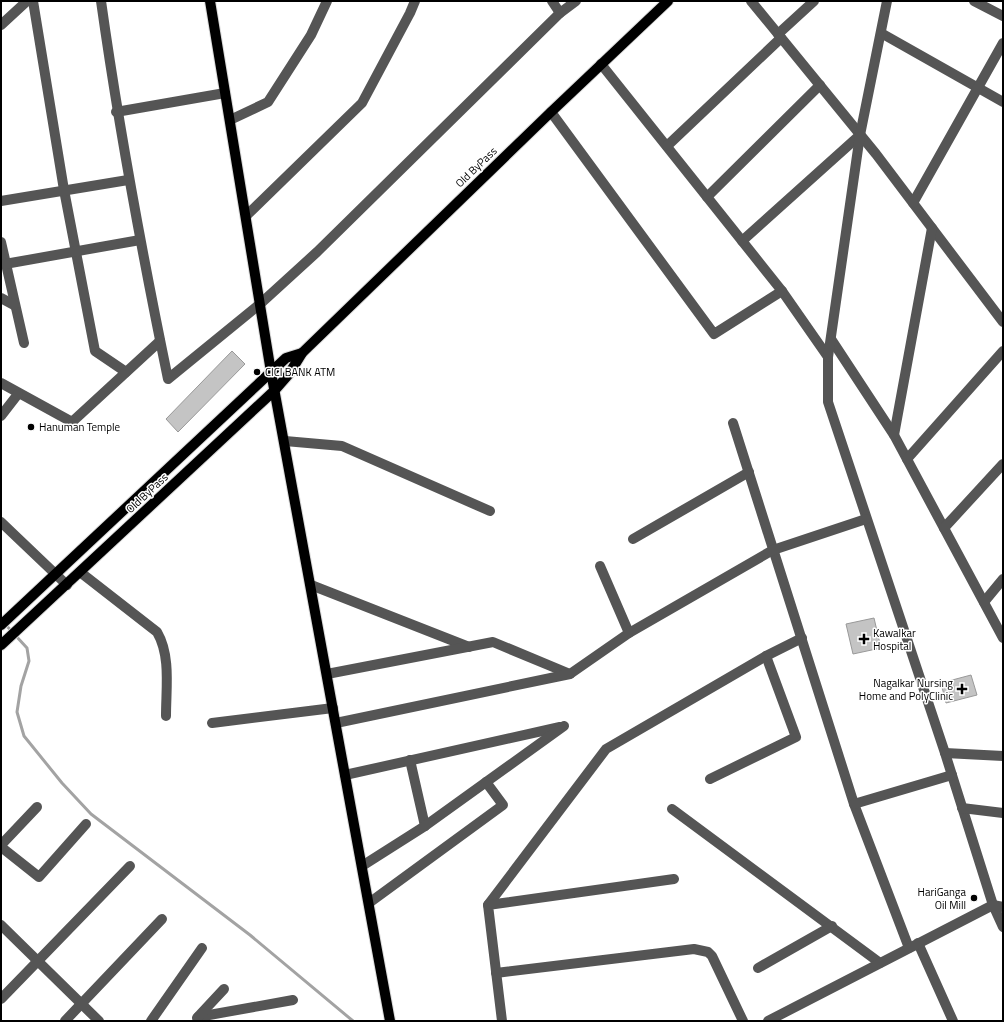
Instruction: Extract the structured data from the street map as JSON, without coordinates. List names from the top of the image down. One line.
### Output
{"streets":{"main road":["Old ByPass"]},"places":{"other":["CICI BANK ATM","Hanuman Temple","HariGanga Oil Mill"],"health":["Kawalkar Hospital","Nagalkar Nursing Home and PolyClinic"]}}
